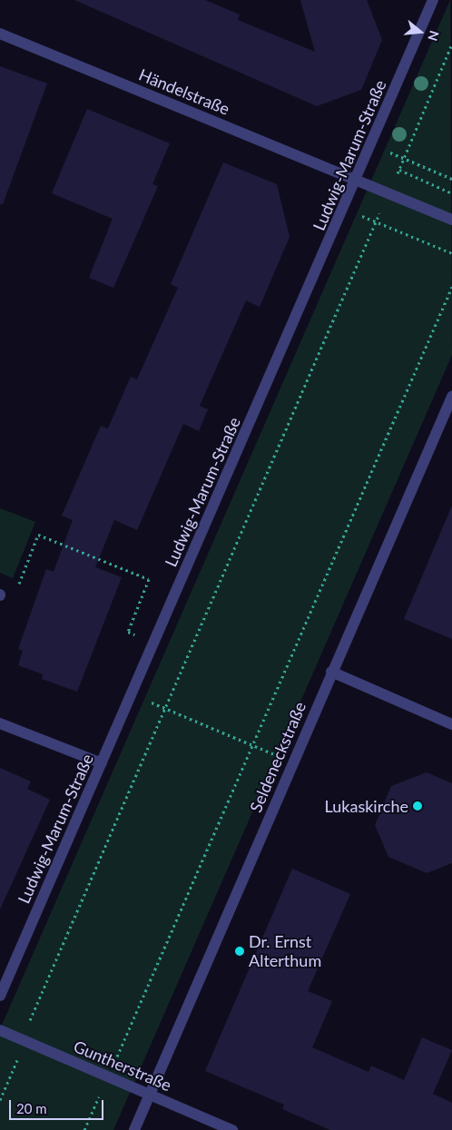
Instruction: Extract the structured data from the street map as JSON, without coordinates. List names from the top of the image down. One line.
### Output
{"streets":{"street":["Händelstraße","Ludwig-Marum-Straße","Seldeneckstraße","Guntherstraße"]},"crossings":[["Händelstraße","Ludwig-Marum-Straße"],["Seldeneckstraße","Guntherstraße"]],"places":["Lukaskirche","Dr. Ernst Alterthum"],"scale_bar":"20 m","north":"right"}
